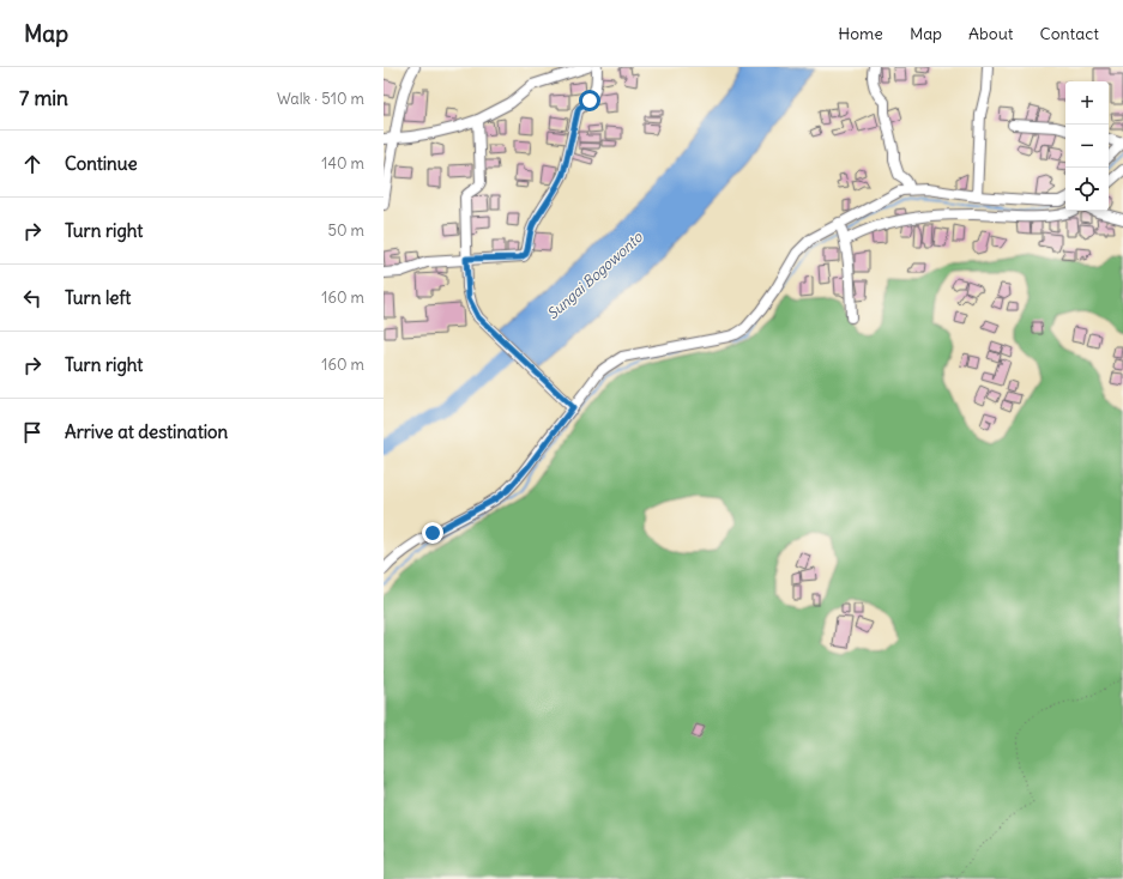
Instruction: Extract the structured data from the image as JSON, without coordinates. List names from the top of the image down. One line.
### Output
{"water":["Sungai Bogowonto"],"page":{"header":"Map","nav":["Home","Map","About","Contact"],"heading":["7 min","Walk · 510 m"],"map_buttons":["+","−"],"list":[["Continue","140 m"],["Turn right","50 m"],["Turn left","160 m"],["Turn right","160 m"],"Arrive at destination"]}}
